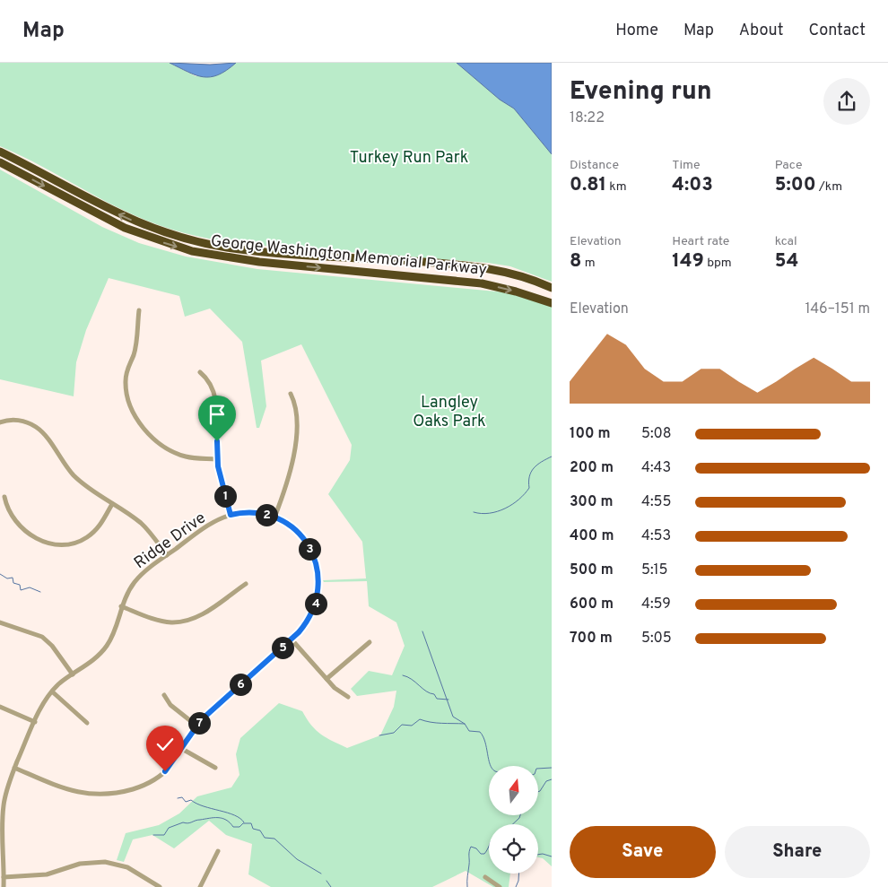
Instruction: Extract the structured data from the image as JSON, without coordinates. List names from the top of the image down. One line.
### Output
{"streets":{"highway":["George Washington Memorial Parkway"],"street":["Ridge Drive"]},"parks":["Turkey Run Park","Langley Oaks Park"],"north":"top","page":{"header":"Map","nav":["Home","Map","About","Contact"],"heading":["Evening run","18:22"],"stats":[["Distance","0.81 km"],["Time","4:03"],["Pace","5:00 /km"],["Elevation","8 m"],["Heart rate","149 bpm"],["kcal","54"]],"chart":["Elevation","146–151 m"],"list":[{"name":"100 m","note":"5:08"},{"name":"200 m","note":"4:43"},{"name":"300 m","note":"4:55"},{"name":"400 m","note":"4:53"},{"name":"500 m","note":"5:15"},{"name":"600 m","note":"4:59"},{"name":"700 m","note":"5:05"}],"pins":["1","2","3","4","5","6","7"],"buttons":["Save","Share"]}}
